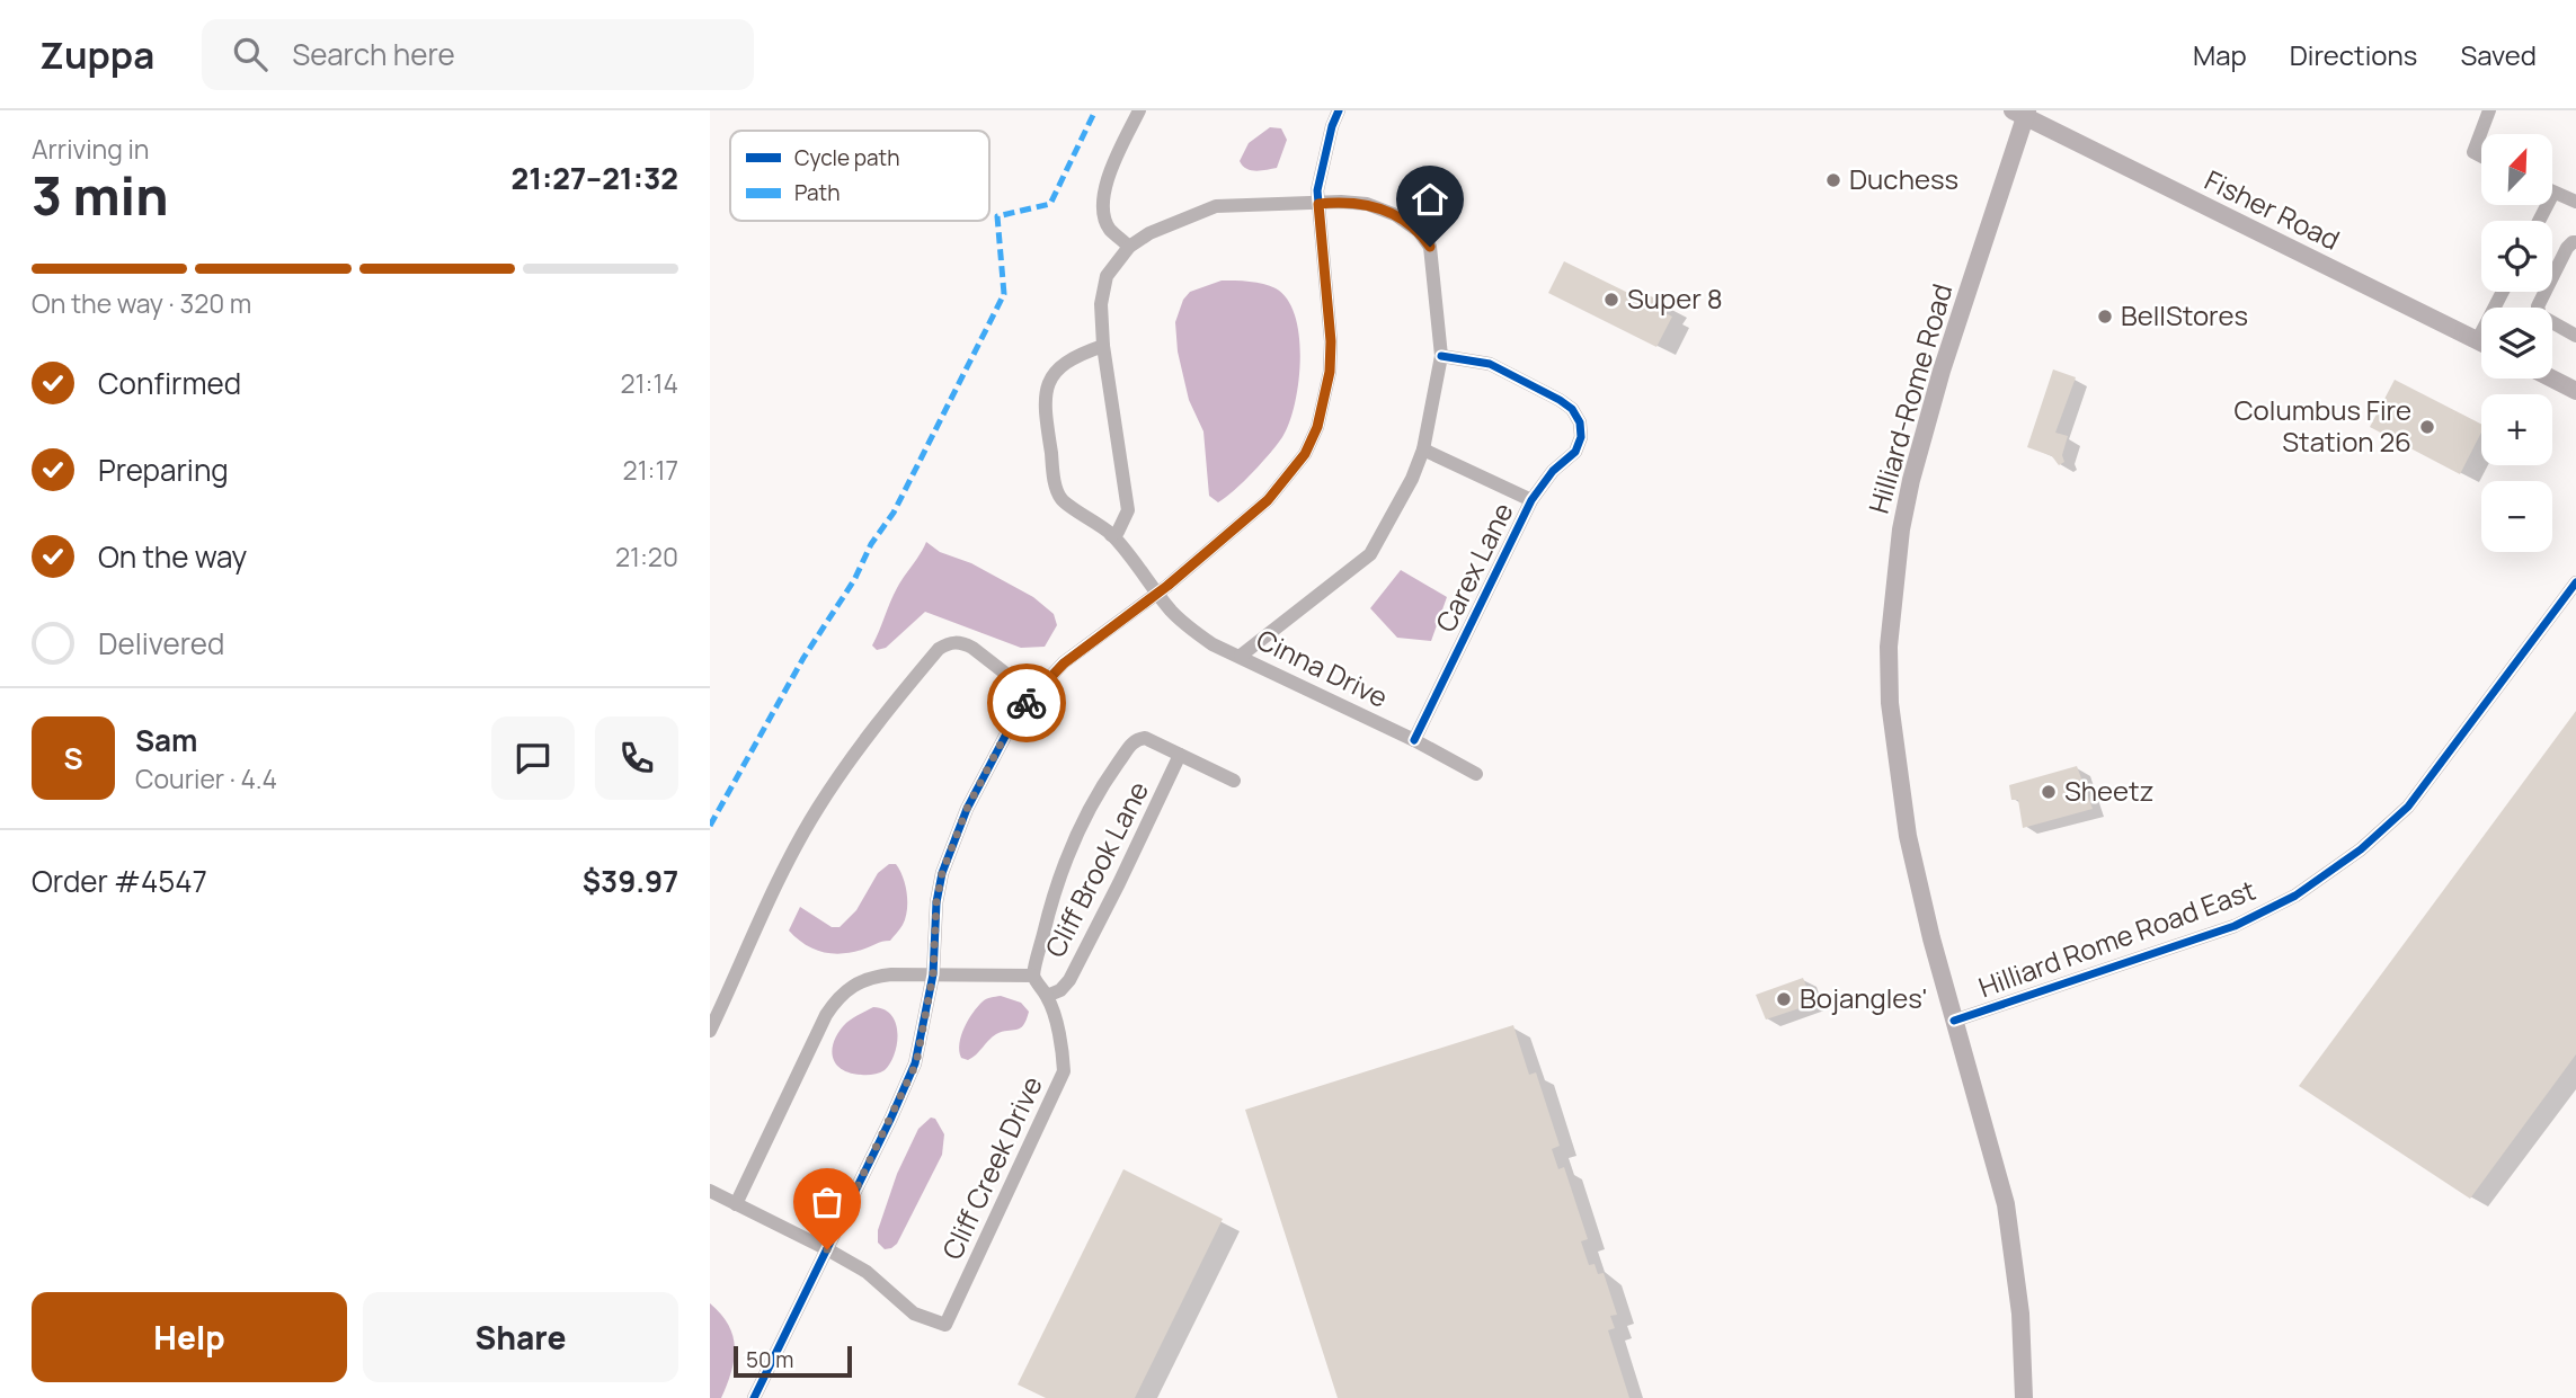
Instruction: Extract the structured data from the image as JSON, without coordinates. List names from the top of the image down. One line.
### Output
{"streets":{"main road":["Fisher Road","Hilliard-Rome Road"],"street":["Carex Lane","Cinna Drive","Cliff Brook Lane","Hilliard Rome Road East","Cliff Creek Drive"]},"crossings":[["Fisher Road","Hilliard-Rome Road"],["Hilliard-Rome Road","Hilliard Rome Road East"],["Carex Lane","Cinna Drive"],["Cliff Brook Lane","Cliff Creek Drive"]],"places":["Duchess","Super 8","BellStores","Columbus Fire Station 26","Sheetz","Bojangles'"],"legend":["Cycle path","Path"],"scale_bar":"50 m","north":"top right","page":{"header":"Zuppa","search":"Search here","nav":["Map","Directions","Saved"],"heading":["3 min","Arriving in","21:27–21:32"],"panel":["Sam","Courier · 4.4","Order #4547","$39.97"],"map_buttons":["+","−"],"bar":"On the way · 320 m","list":[["Confirmed","21:14"],["Preparing","21:17"],["On the way","21:20"],"Delivered"],"round":"S","buttons":["Help","Share"],"scale":"50 m"}}
